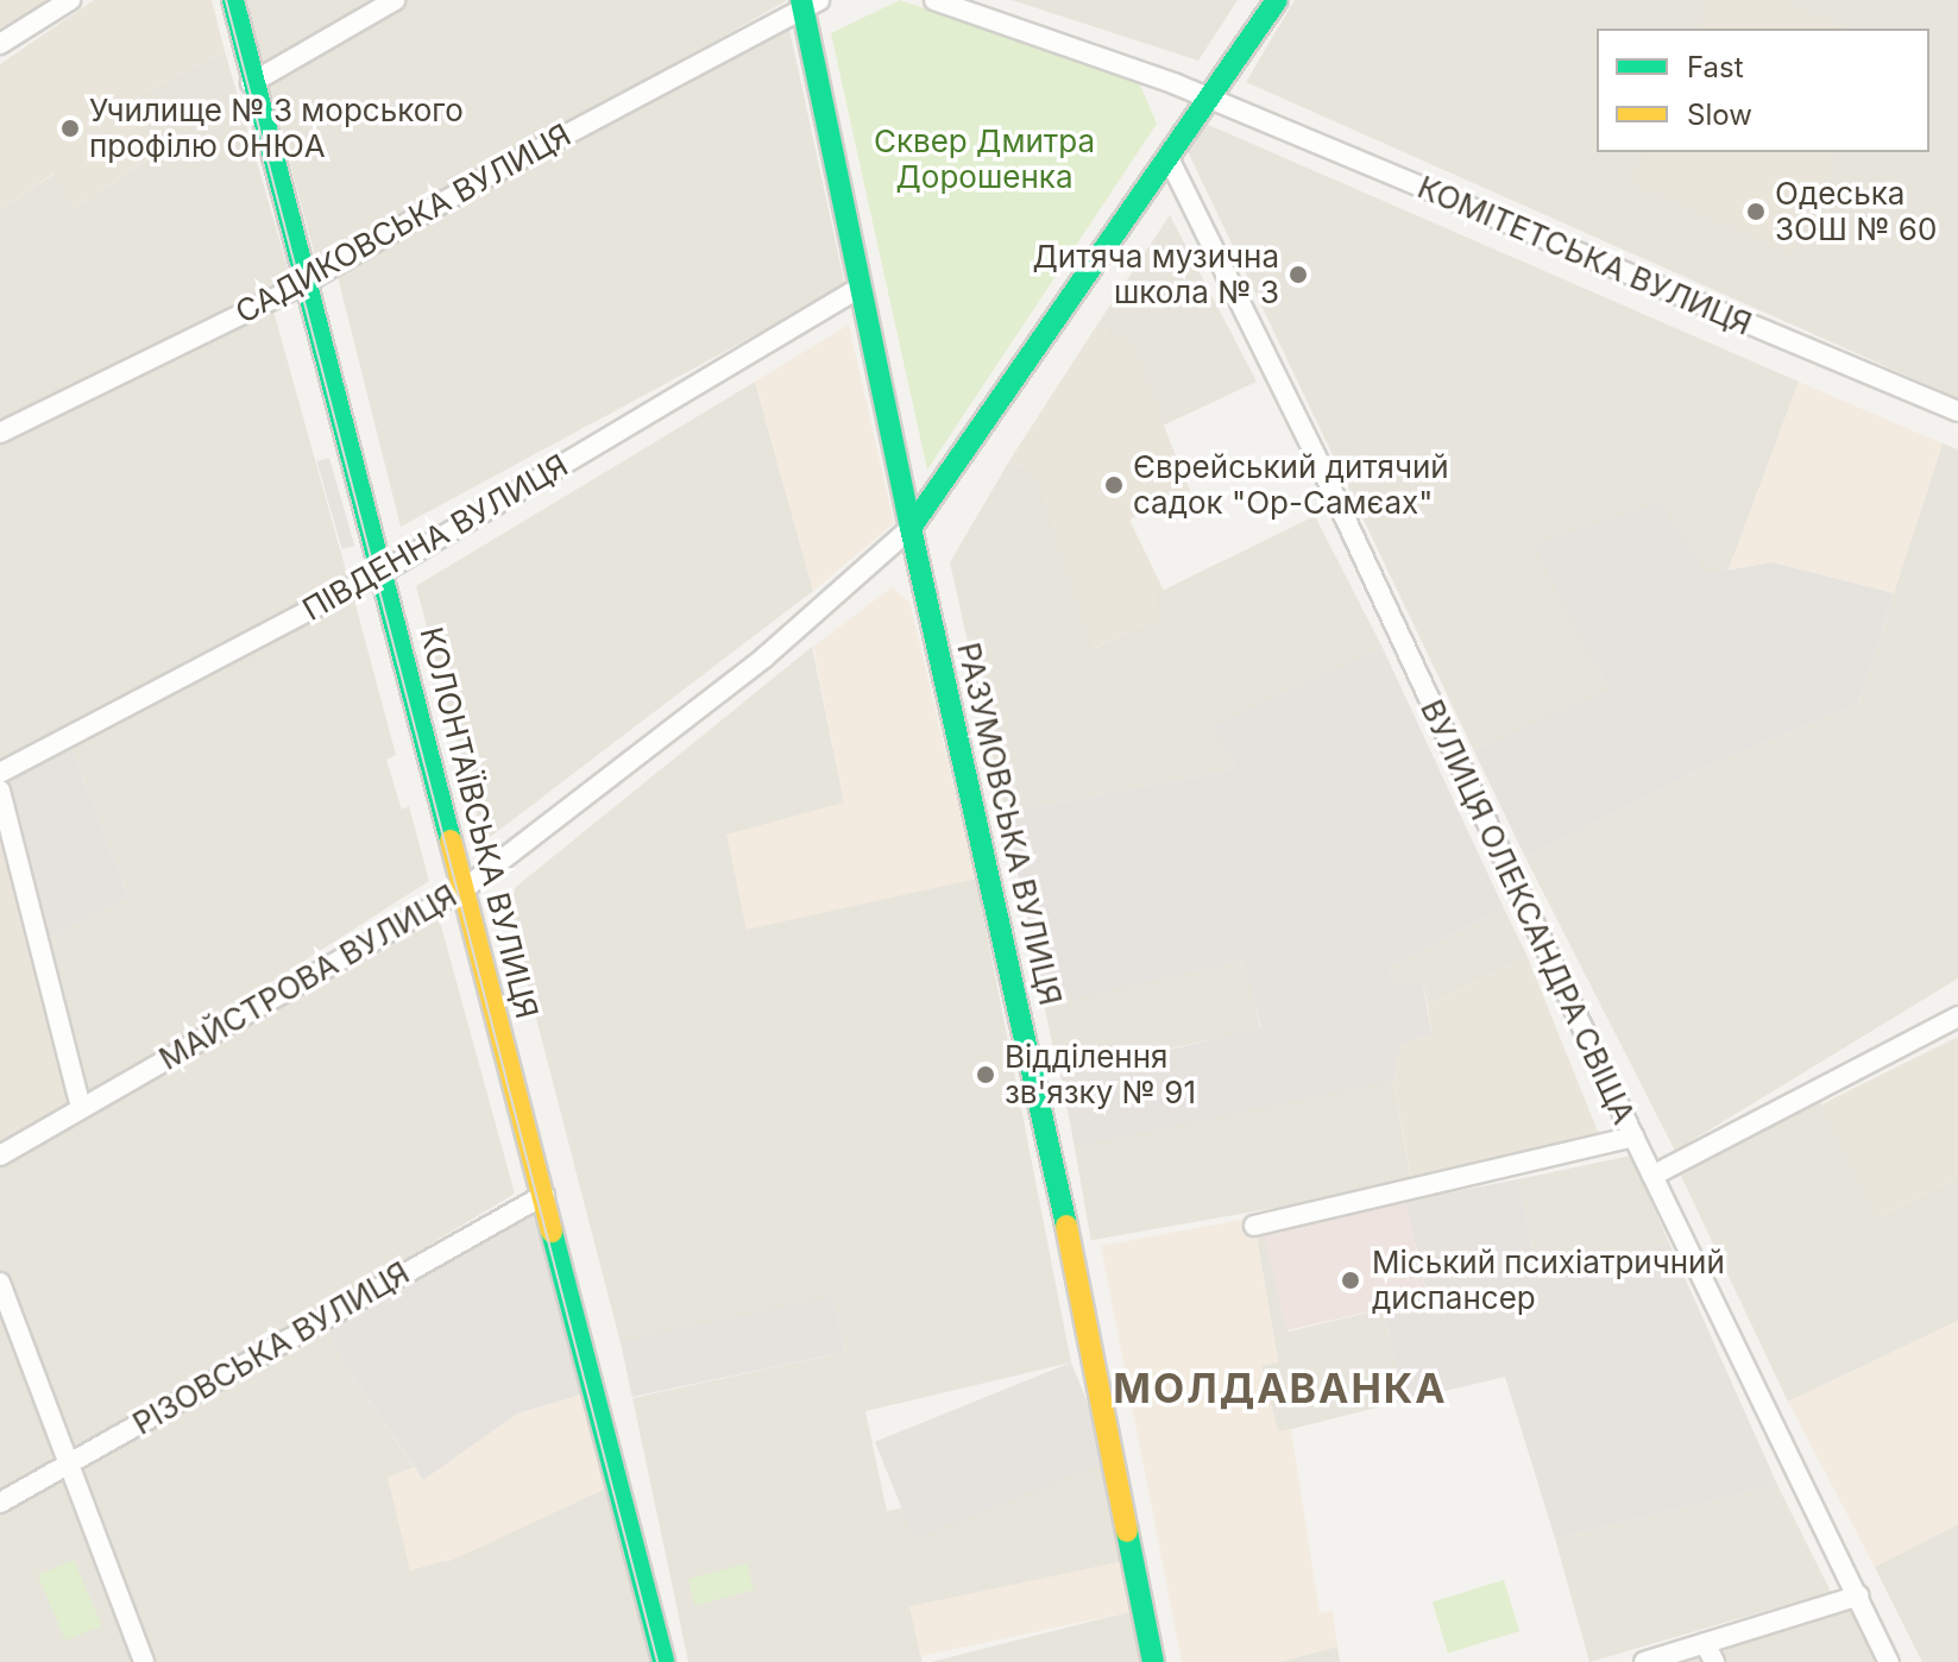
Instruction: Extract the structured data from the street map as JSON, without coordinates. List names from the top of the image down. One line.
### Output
{"streets":{"main road":["КОЛОНТАЇВСЬКА ВУЛИЦЯ","РАЗУМОВСЬКА ВУЛИЦЯ"],"street":["САДИКОВСЬКА ВУЛИЦЯ","КОМІТЕТСЬКА ВУЛИЦЯ","ПІВДЕННА ВУЛИЦЯ","ВУЛИЦЯ ОЛЕКСАНДРА СВІЩА","МАЙСТРОВА ВУЛИЦЯ","РІЗОВСЬКА ВУЛИЦЯ"]},"crossings":[["САДИКОВСЬКА ВУЛИЦЯ","КОЛОНТАЇВСЬКА ВУЛИЦЯ"],["САДИКОВСЬКА ВУЛИЦЯ","РАЗУМОВСЬКА ВУЛИЦЯ"],["ПІВДЕННА ВУЛИЦЯ","КОЛОНТАЇВСЬКА ВУЛИЦЯ"],["ПІВДЕННА ВУЛИЦЯ","РАЗУМОВСЬКА ВУЛИЦЯ"],["КОЛОНТАЇВСЬКА ВУЛИЦЯ","МАЙСТРОВА ВУЛИЦЯ"],["КОЛОНТАЇВСЬКА ВУЛИЦЯ","РІЗОВСЬКА ВУЛИЦЯ"],["РАЗУМОВСЬКА ВУЛИЦЯ","МАЙСТРОВА ВУЛИЦЯ"]],"districts":["МОЛДАВАНКА"],"parks":["Сквер Дмитра Дорошенка"],"places":["Училище № 3 морського профілю ОНЮА","Одеська ЗОШ № 60","Дитяча музична школа № 3","Єврейський дитячий садок \"Ор-Самєах\"","Відділення зв'язку № 91","Міський психіатричний диспансер"],"legend":["Fast","Slow"]}
